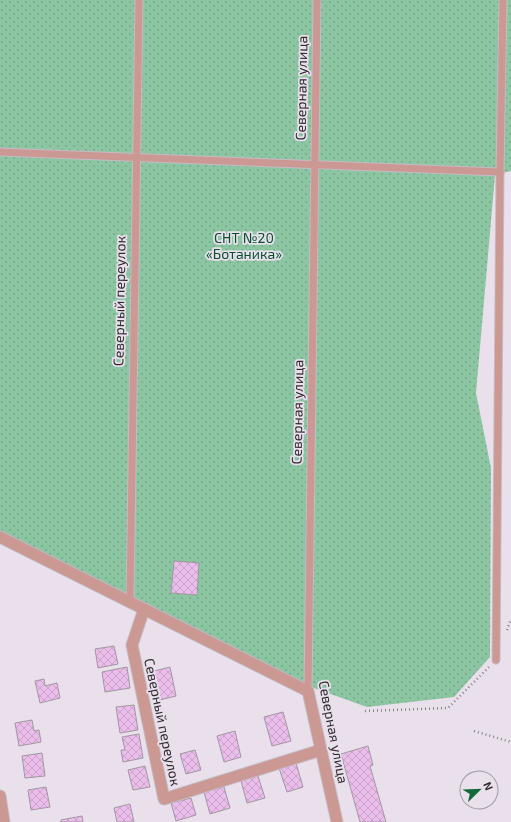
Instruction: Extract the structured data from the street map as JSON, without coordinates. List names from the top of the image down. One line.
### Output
{"streets":{"street":["Северная улица","Северный переулок"]},"crossings":[["Северная улица","Северный переулок"]],"parks":["СНТ №20 «Ботаника»"],"north":"top right"}
